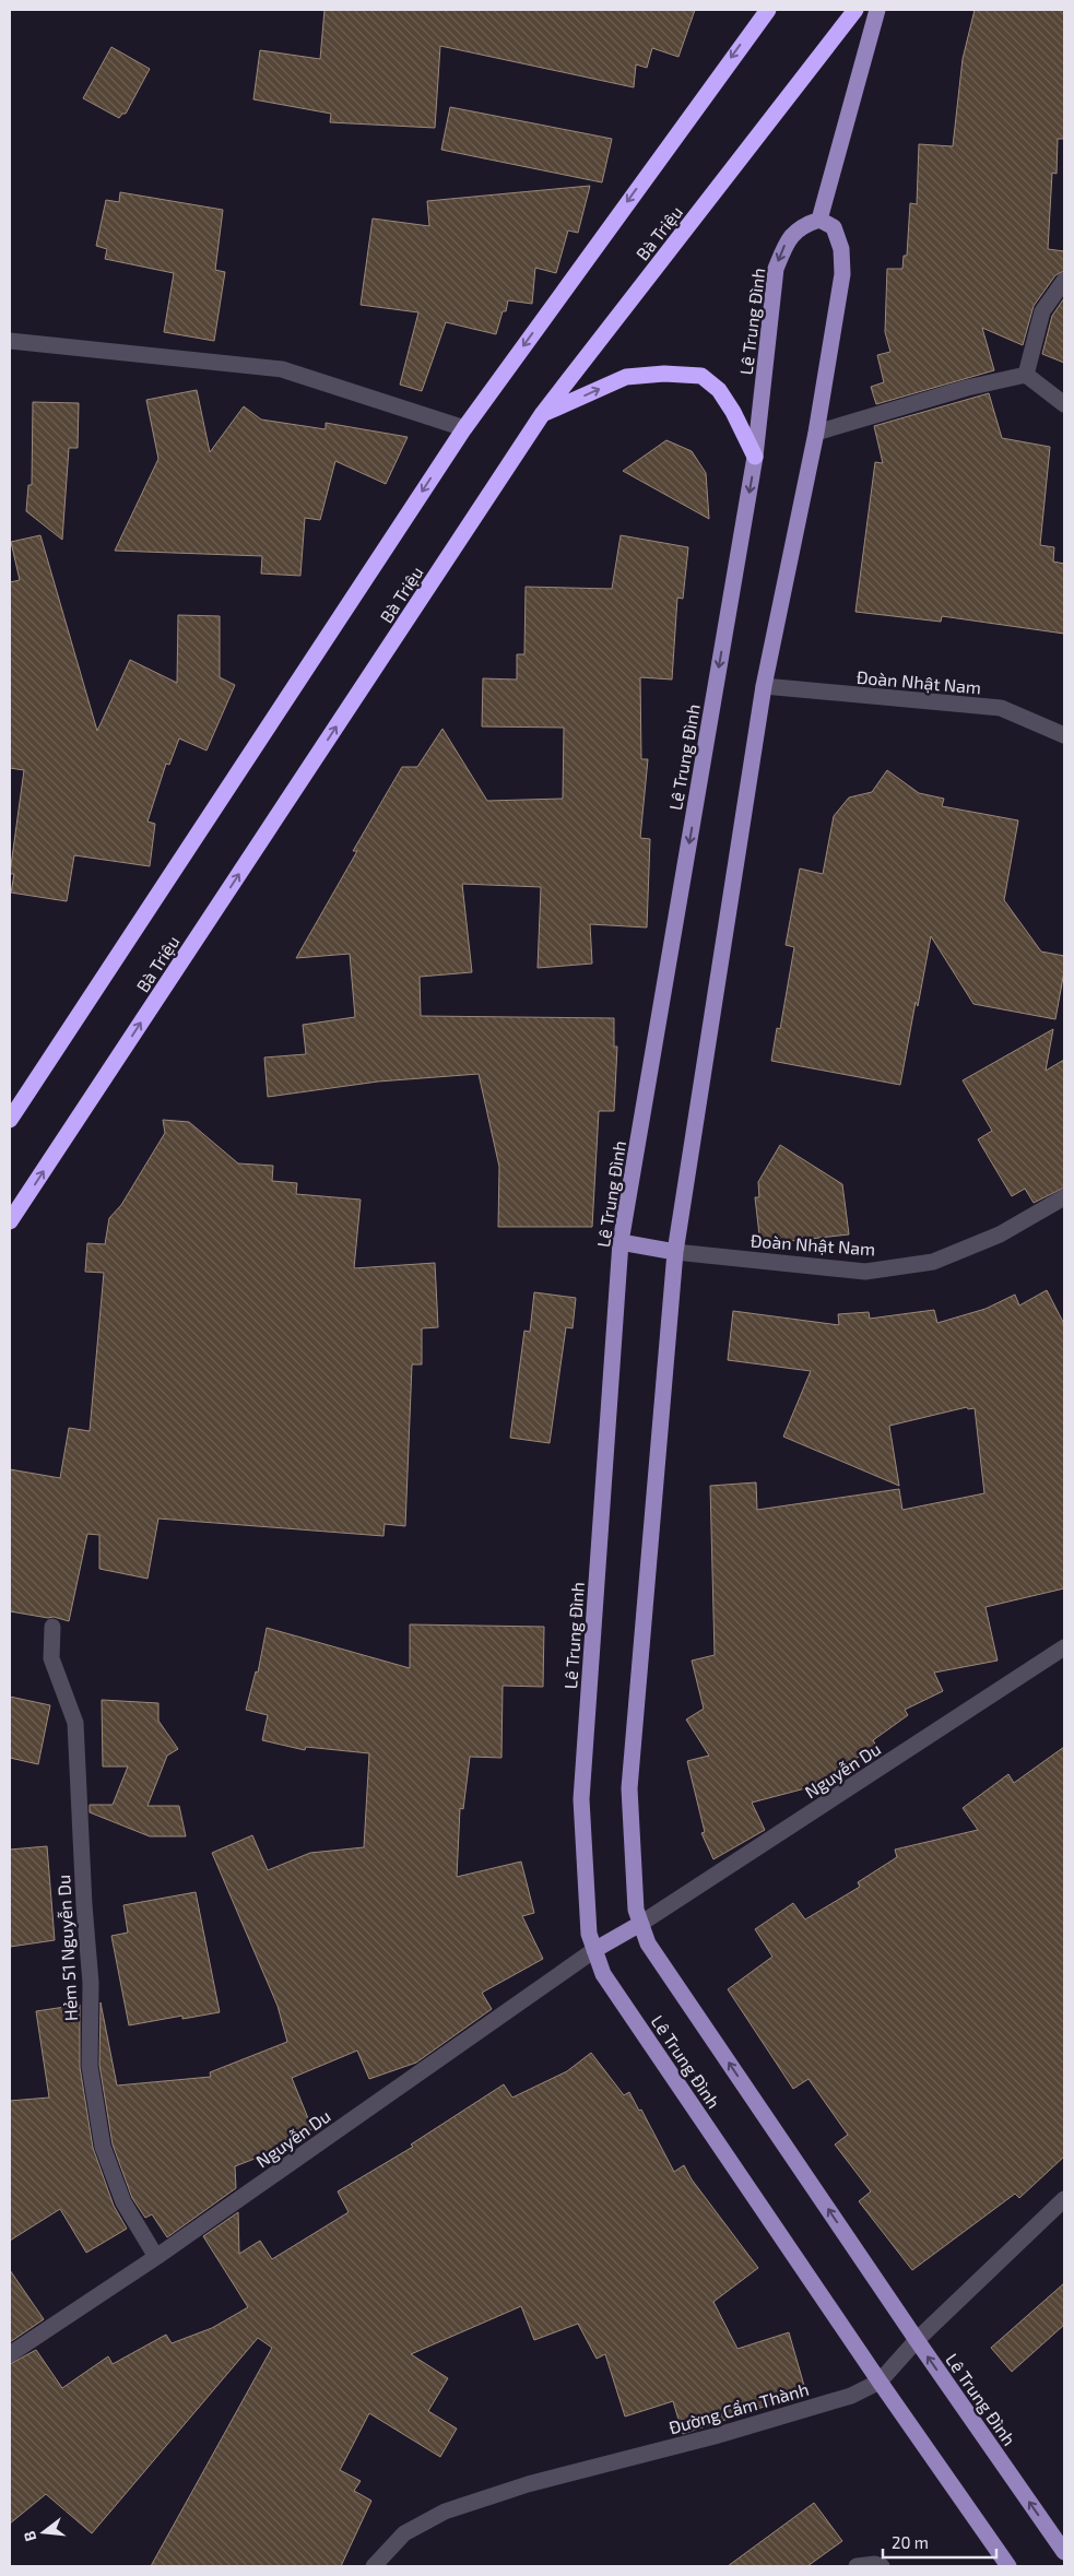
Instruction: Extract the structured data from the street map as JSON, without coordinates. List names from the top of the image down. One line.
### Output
{"streets":{"highway":["Bà Triệu"],"main road":["Lê Trung Đình"],"street":["Đoàn Nhật Nam","Nguyễn Du","Hẻm 51 Nguyễn Du","Đường Cẩm Thành"]},"crossings":[["Lê Trung Đình","Đoàn Nhật Nam"],["Lê Trung Đình","Nguyễn Du"],["Lê Trung Đình","Đường Cẩm Thành"],["Nguyễn Du","Hẻm 51 Nguyễn Du"]],"scale_bar":"20 m","north":"left"}
